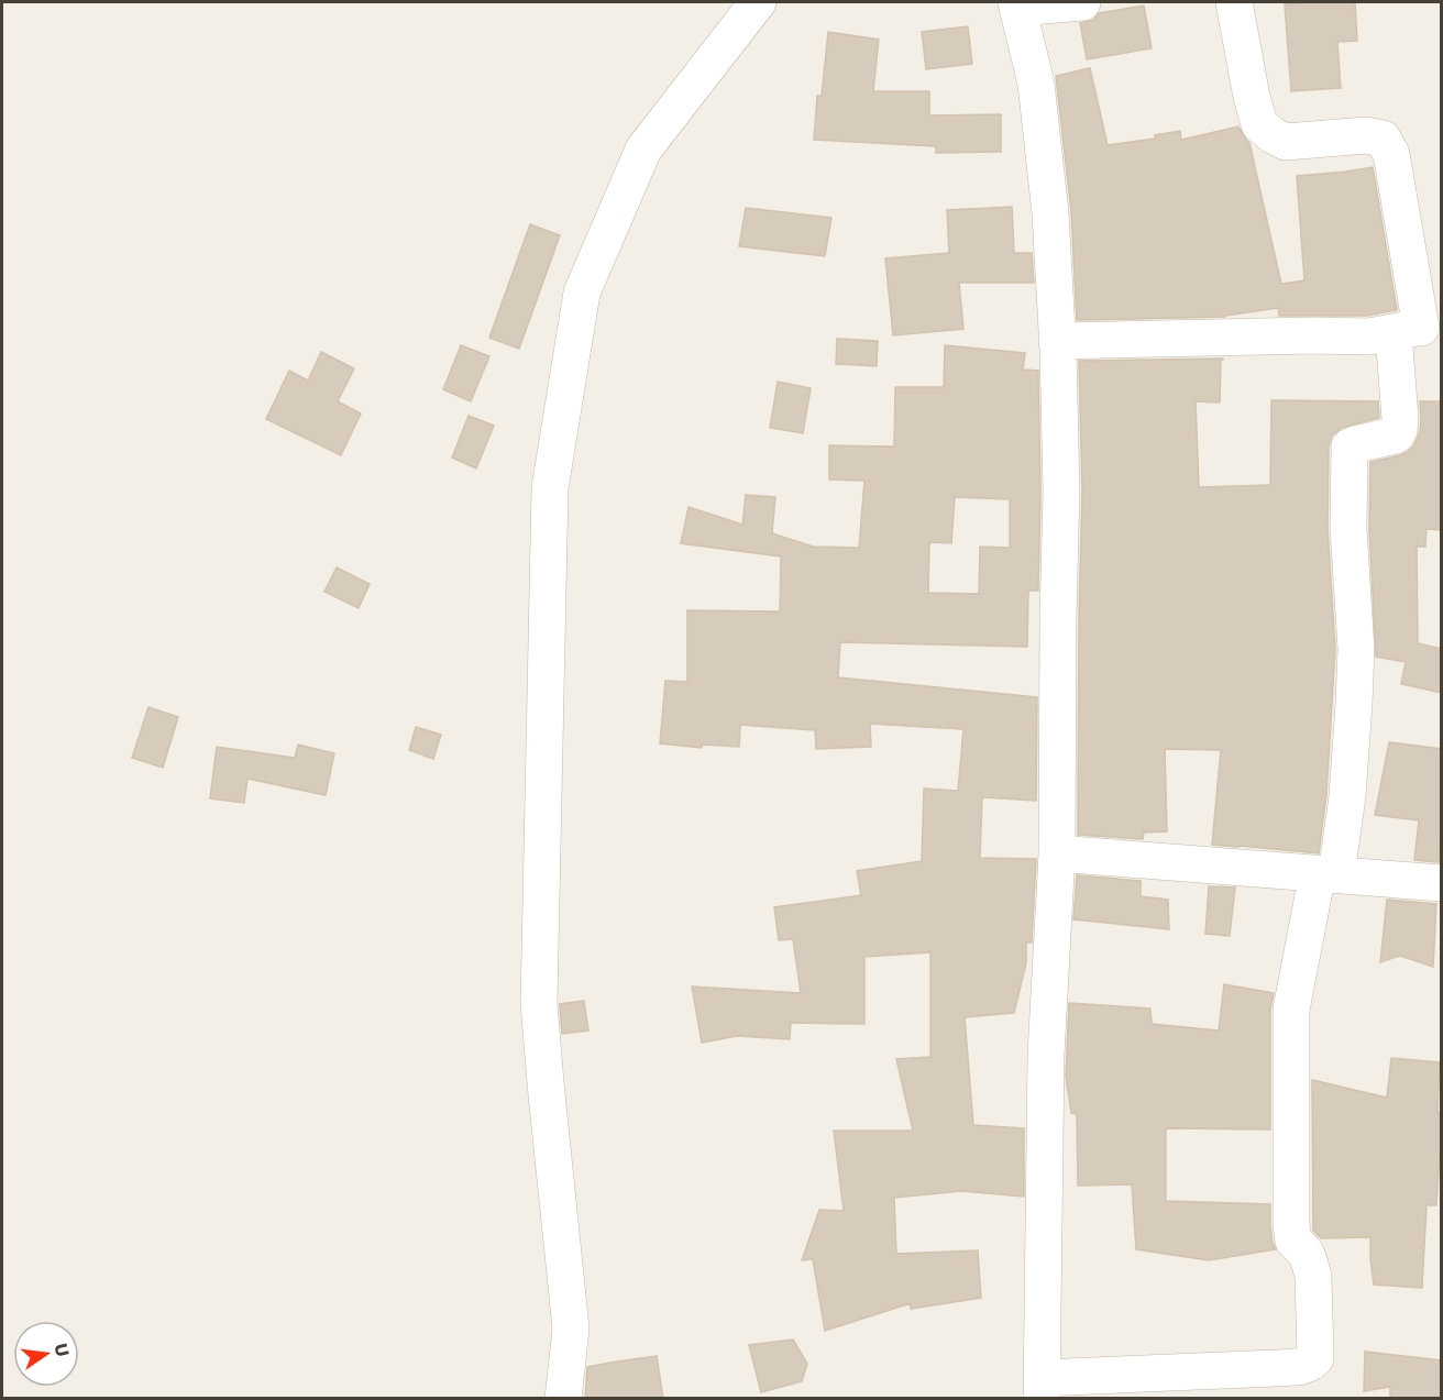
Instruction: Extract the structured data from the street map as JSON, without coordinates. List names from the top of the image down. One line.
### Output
{"north":"right"}
